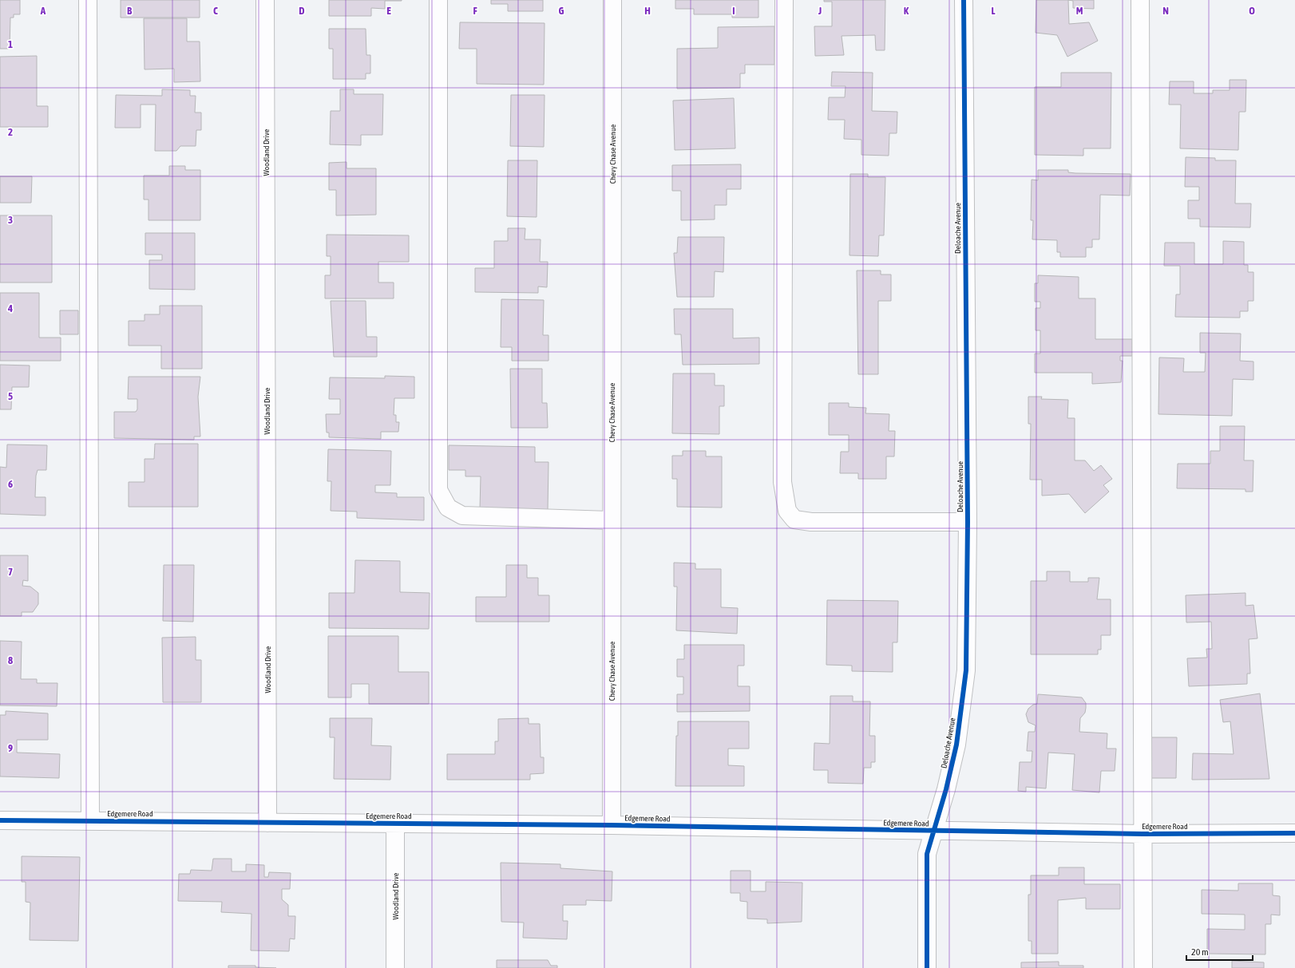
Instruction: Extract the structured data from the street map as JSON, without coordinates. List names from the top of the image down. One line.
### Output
{"streets":{"street":["Woodland Drive","Chevy Chase Avenue","Deloache Avenue","Edgemere Road"]},"crossings":[["Woodland Drive","Edgemere Road"],["Chevy Chase Avenue","Edgemere Road"],["Deloache Avenue","Edgemere Road"]],"scale_bar":"20 m","grid":{"columns":["A","B","C","D","E","F","G","H","I","J","K","L","M","N","O"],"rows":["1","2","3","4","5","6","7","8","9"]}}
